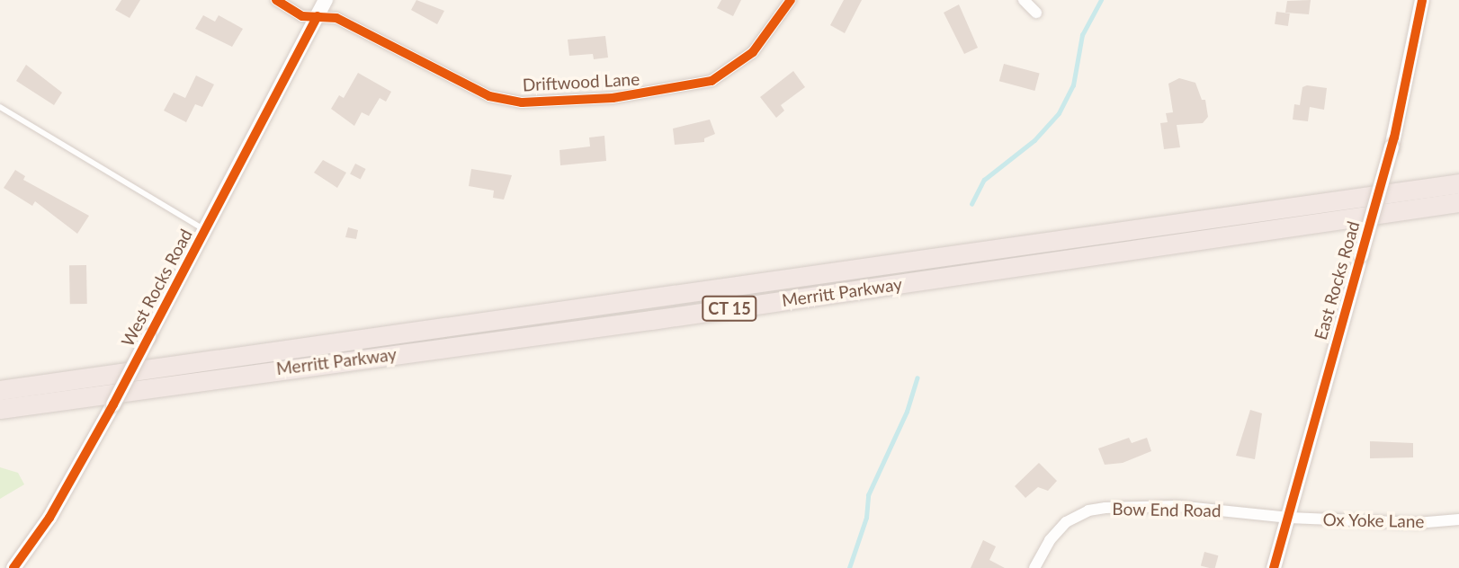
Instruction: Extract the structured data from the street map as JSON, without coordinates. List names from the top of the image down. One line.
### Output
{"streets":{"highway":["Merritt Parkway","CT 15"],"main road":["East Rocks Road","West Rocks Road"],"street":["Driftwood Lane","Bow End Road","Ox Yoke Lane"]},"crossings":[["Driftwood Lane","West Rocks Road"],["East Rocks Road","Bow End Road"],["East Rocks Road","Ox Yoke Lane"],["Bow End Road","Ox Yoke Lane"]]}
